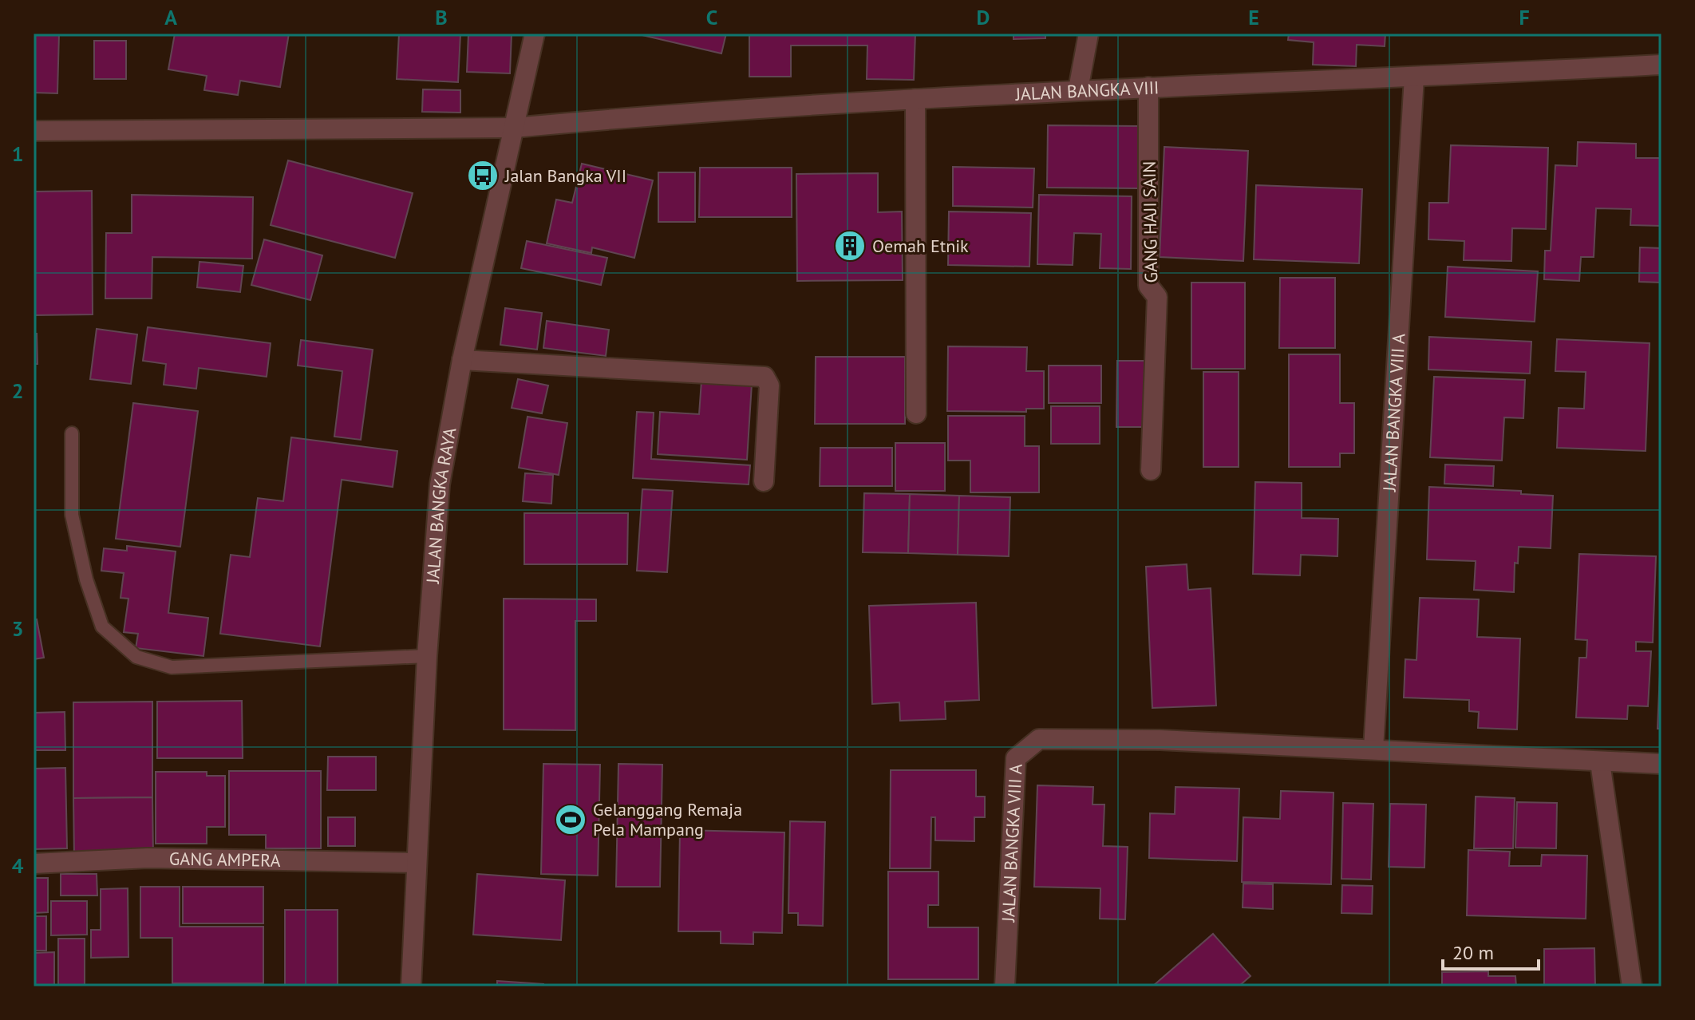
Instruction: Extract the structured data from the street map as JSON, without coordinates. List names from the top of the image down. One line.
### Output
{"streets":{"street":["JALAN BANGKA VIII","GANG HAJI SAIN","JALAN BANGKA VIII A","JALAN BANGKA RAYA","GANG AMPERA"]},"crossings":[["JALAN BANGKA VIII","GANG HAJI SAIN"],["JALAN BANGKA VIII","JALAN BANGKA VIII A"],["JALAN BANGKA VIII","JALAN BANGKA RAYA"],["JALAN BANGKA RAYA","GANG AMPERA"]],"places":{"bus stop":["Jalan Bangka VII"],"building":["Oemah Etnik"],"sports":["Gelanggang Remaja Pela Mampang"]},"scale_bar":"20 m","grid":{"columns":["A","B","C","D","E","F"],"rows":["1","2","3","4"]}}
